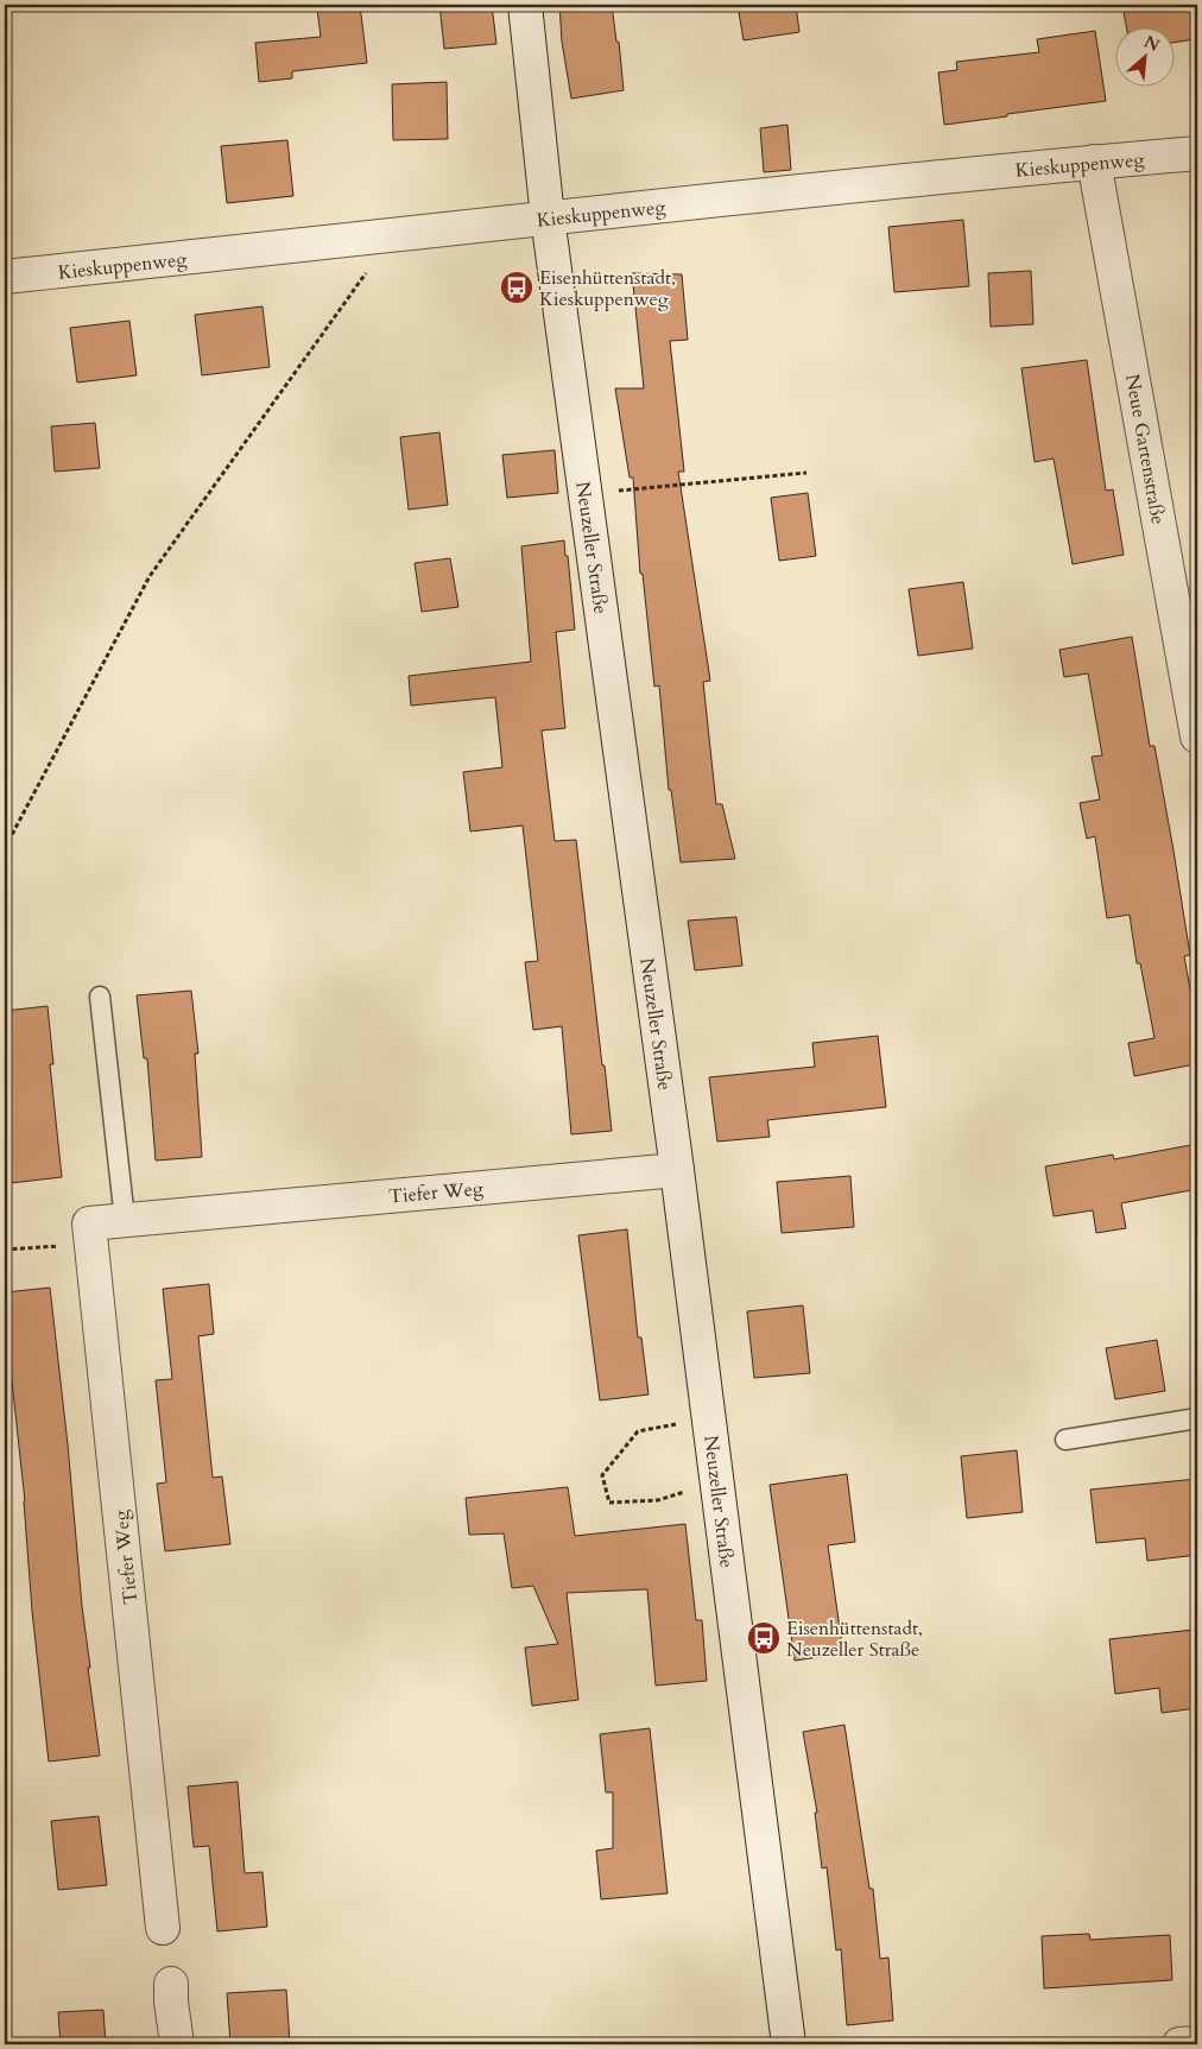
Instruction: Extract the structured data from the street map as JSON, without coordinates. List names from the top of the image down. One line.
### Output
{"streets":{"street":["Kieskuppenweg","Neue Gartenstraße","Neuzeller Straße","Tiefer Weg"]},"crossings":[["Kieskuppenweg","Neue Gartenstraße"],["Kieskuppenweg","Neuzeller Straße"],["Neuzeller Straße","Tiefer Weg"]],"places":{"bus stop":["Eisenhüttenstadt, Kieskuppenweg","Eisenhüttenstadt, Neuzeller Straße"]},"north":"top right"}
